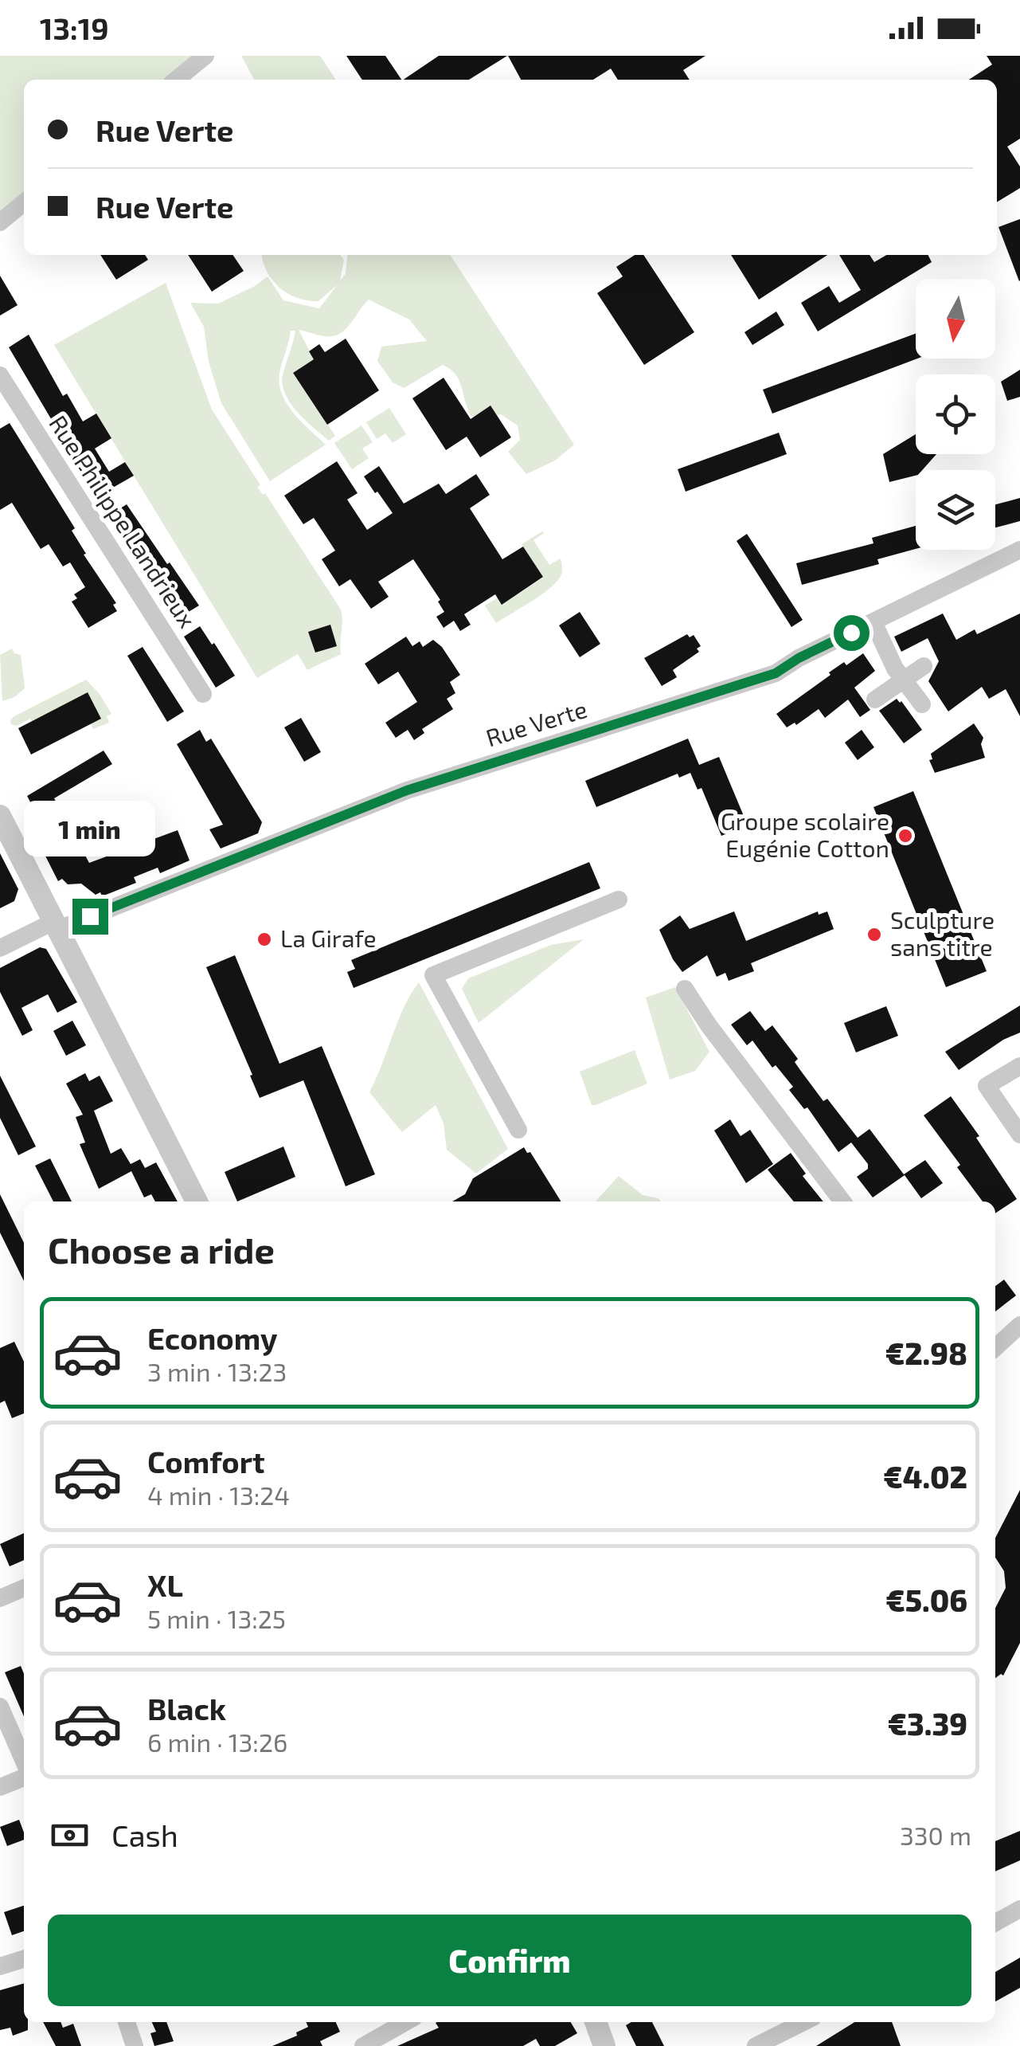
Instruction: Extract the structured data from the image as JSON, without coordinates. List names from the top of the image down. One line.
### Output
{"streets":{"street":["Rue Philippe Landrieux","Rue Verte"]},"places":["Groupe scolaire Eugénie Cotton","Sculpture sans titre","La Girafe"],"north":"bottom","page":{"status":"13:19","banner":["Rue Verte","Rue Verte"],"bubble":"1 min","heading":"Choose a ride","list":[{"name":"Economy","note":"3 min · 13:23","value":"€2.98"},{"name":"Comfort","note":"4 min · 13:24","value":"€4.02"},{"name":"XL","note":"5 min · 13:25","value":"€5.06"},{"name":"Black","note":"6 min · 13:26","value":"€3.39"}],"pay":["Cash","330 m"],"buttons":"Confirm"}}
